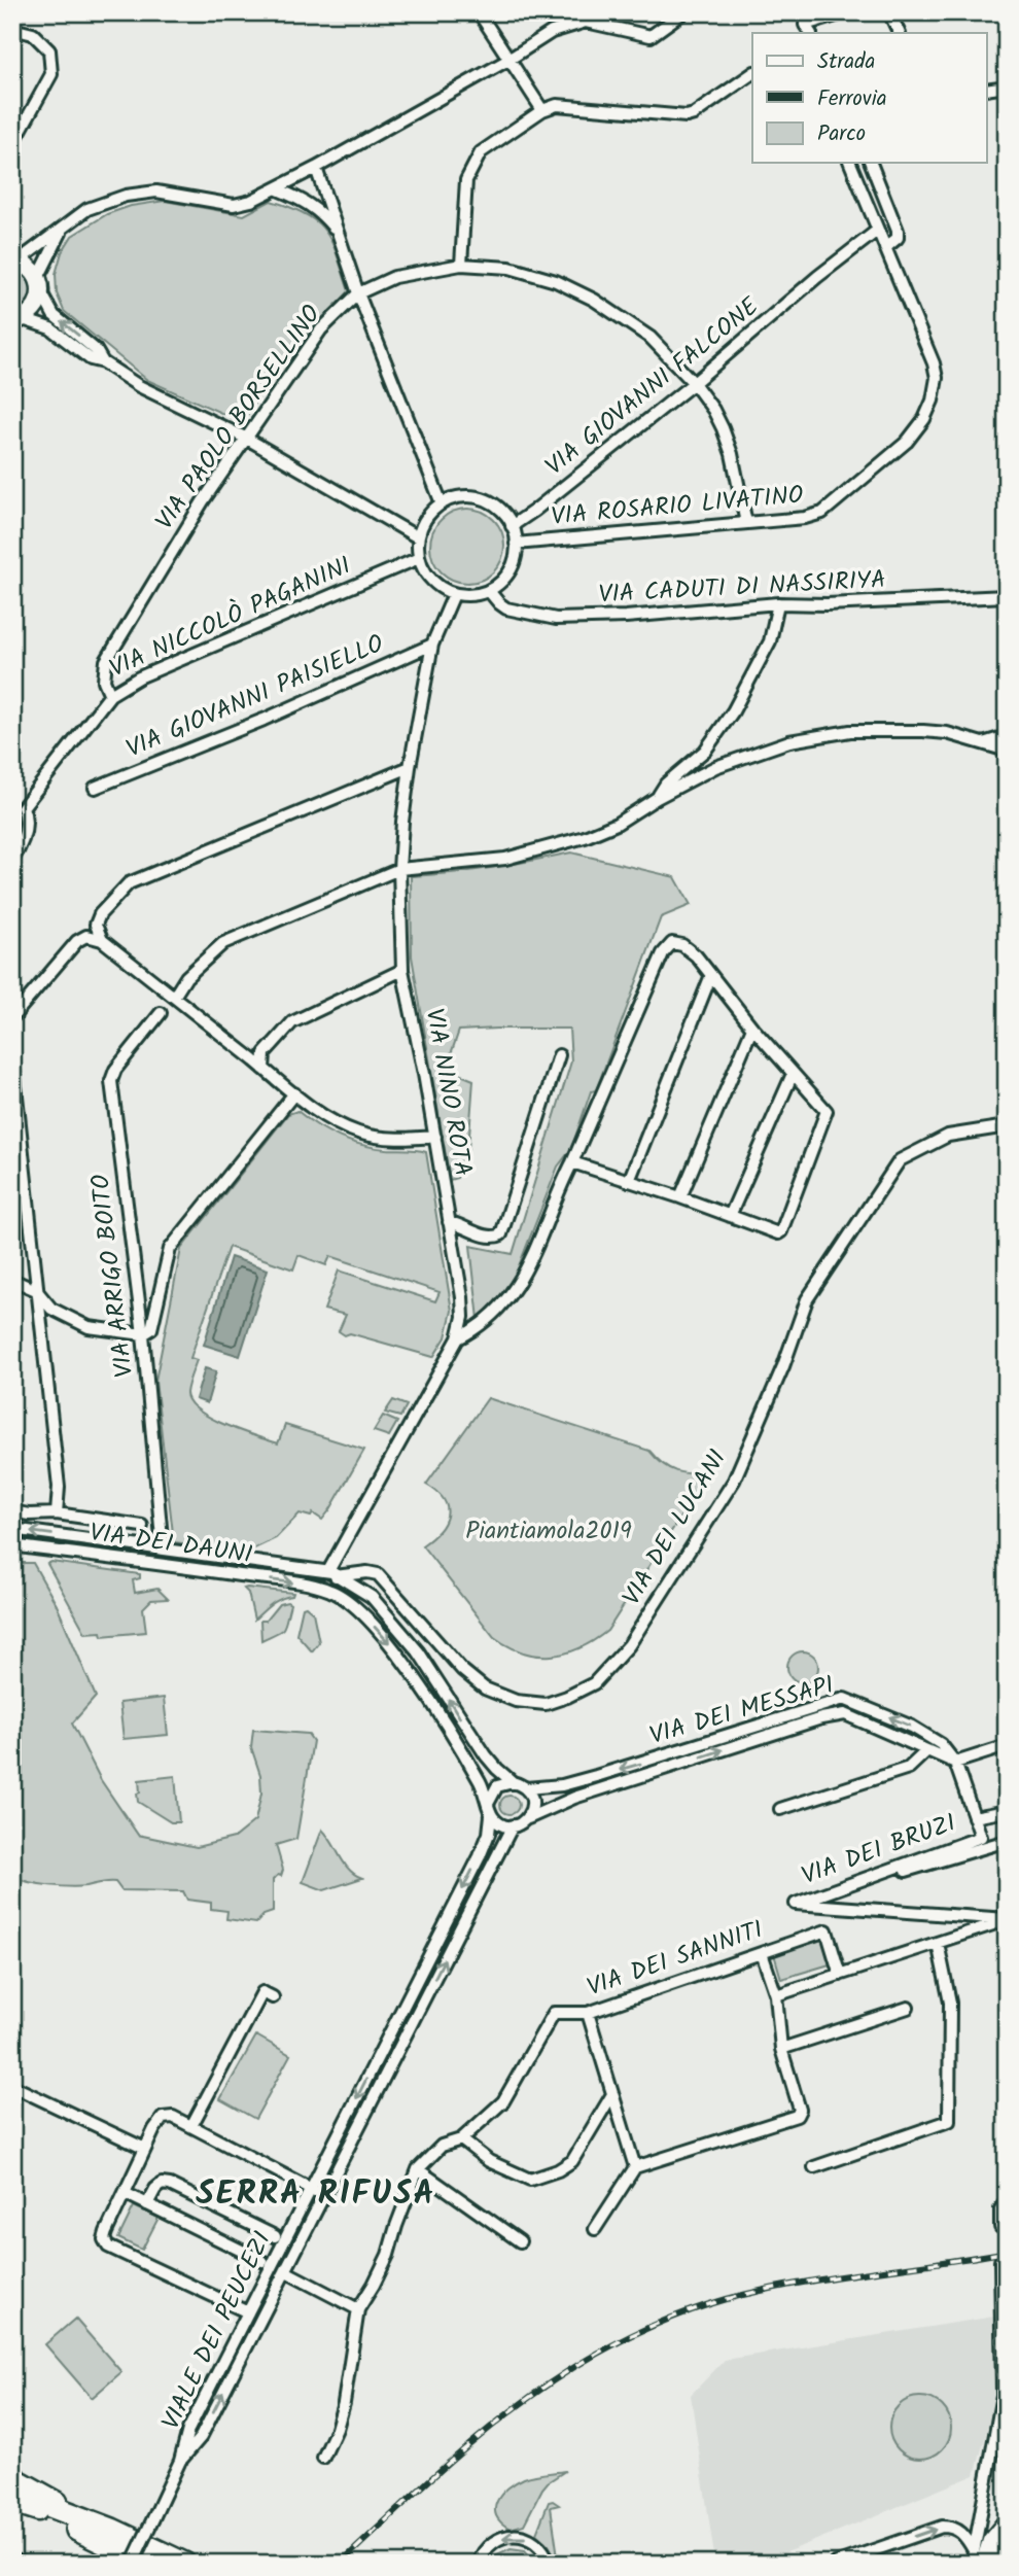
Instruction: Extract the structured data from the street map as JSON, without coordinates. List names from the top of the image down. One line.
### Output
{"streets":{"street":["VIA GIOVANNI FALCONE","VIA PAOLO BORSELLINO","VIA ROSARIO LIVATINO","VIA CADUTI DI NASSIRIYA","VIA NICCOLÒ PAGANINI","VIA GIOVANNI PAISIELLO","VIA NINO ROTA","VIA ARRIGO BOITO","VIA DEI LUCANI","VIA DEI DAUNI","VIA DEI MESSAPI","VIA DEI BRUZI","VIA DEI SANNITI","VIALE DEI PEUCEZI"]},"crossings":[["VIA GIOVANNI FALCONE","VIA PAOLO BORSELLINO"],["VIA GIOVANNI FALCONE","VIA ROSARIO LIVATINO"],["VIA GIOVANNI FALCONE","VIA CADUTI DI NASSIRIYA"],["VIA GIOVANNI FALCONE","VIA NICCOLÒ PAGANINI"],["VIA GIOVANNI FALCONE","VIA NINO ROTA"],["VIA PAOLO BORSELLINO","VIA ROSARIO LIVATINO"],["VIA PAOLO BORSELLINO","VIA NICCOLÒ PAGANINI"],["VIA ROSARIO LIVATINO","VIA CADUTI DI NASSIRIYA"],["VIA ROSARIO LIVATINO","VIA NICCOLÒ PAGANINI"],["VIA ROSARIO LIVATINO","VIA NINO ROTA"],["VIA CADUTI DI NASSIRIYA","VIA NICCOLÒ PAGANINI"],["VIA CADUTI DI NASSIRIYA","VIA NINO ROTA"],["VIA NICCOLÒ PAGANINI","VIA NINO ROTA"],["VIA GIOVANNI PAISIELLO","VIA NINO ROTA"],["VIA NINO ROTA","VIA DEI DAUNI"],["VIA ARRIGO BOITO","VIA DEI DAUNI"],["VIA DEI DAUNI","VIA DEI MESSAPI"],["VIA DEI DAUNI","VIALE DEI PEUCEZI"],["VIA DEI MESSAPI","VIA DEI BRUZI"],["VIA DEI MESSAPI","VIALE DEI PEUCEZI"],["VIA DEI BRUZI","VIA DEI SANNITI"]],"districts":["SERRA RIFUSA"],"parks":["Piantiamola2019"],"legend":["Strada","Ferrovia","Parco"]}
